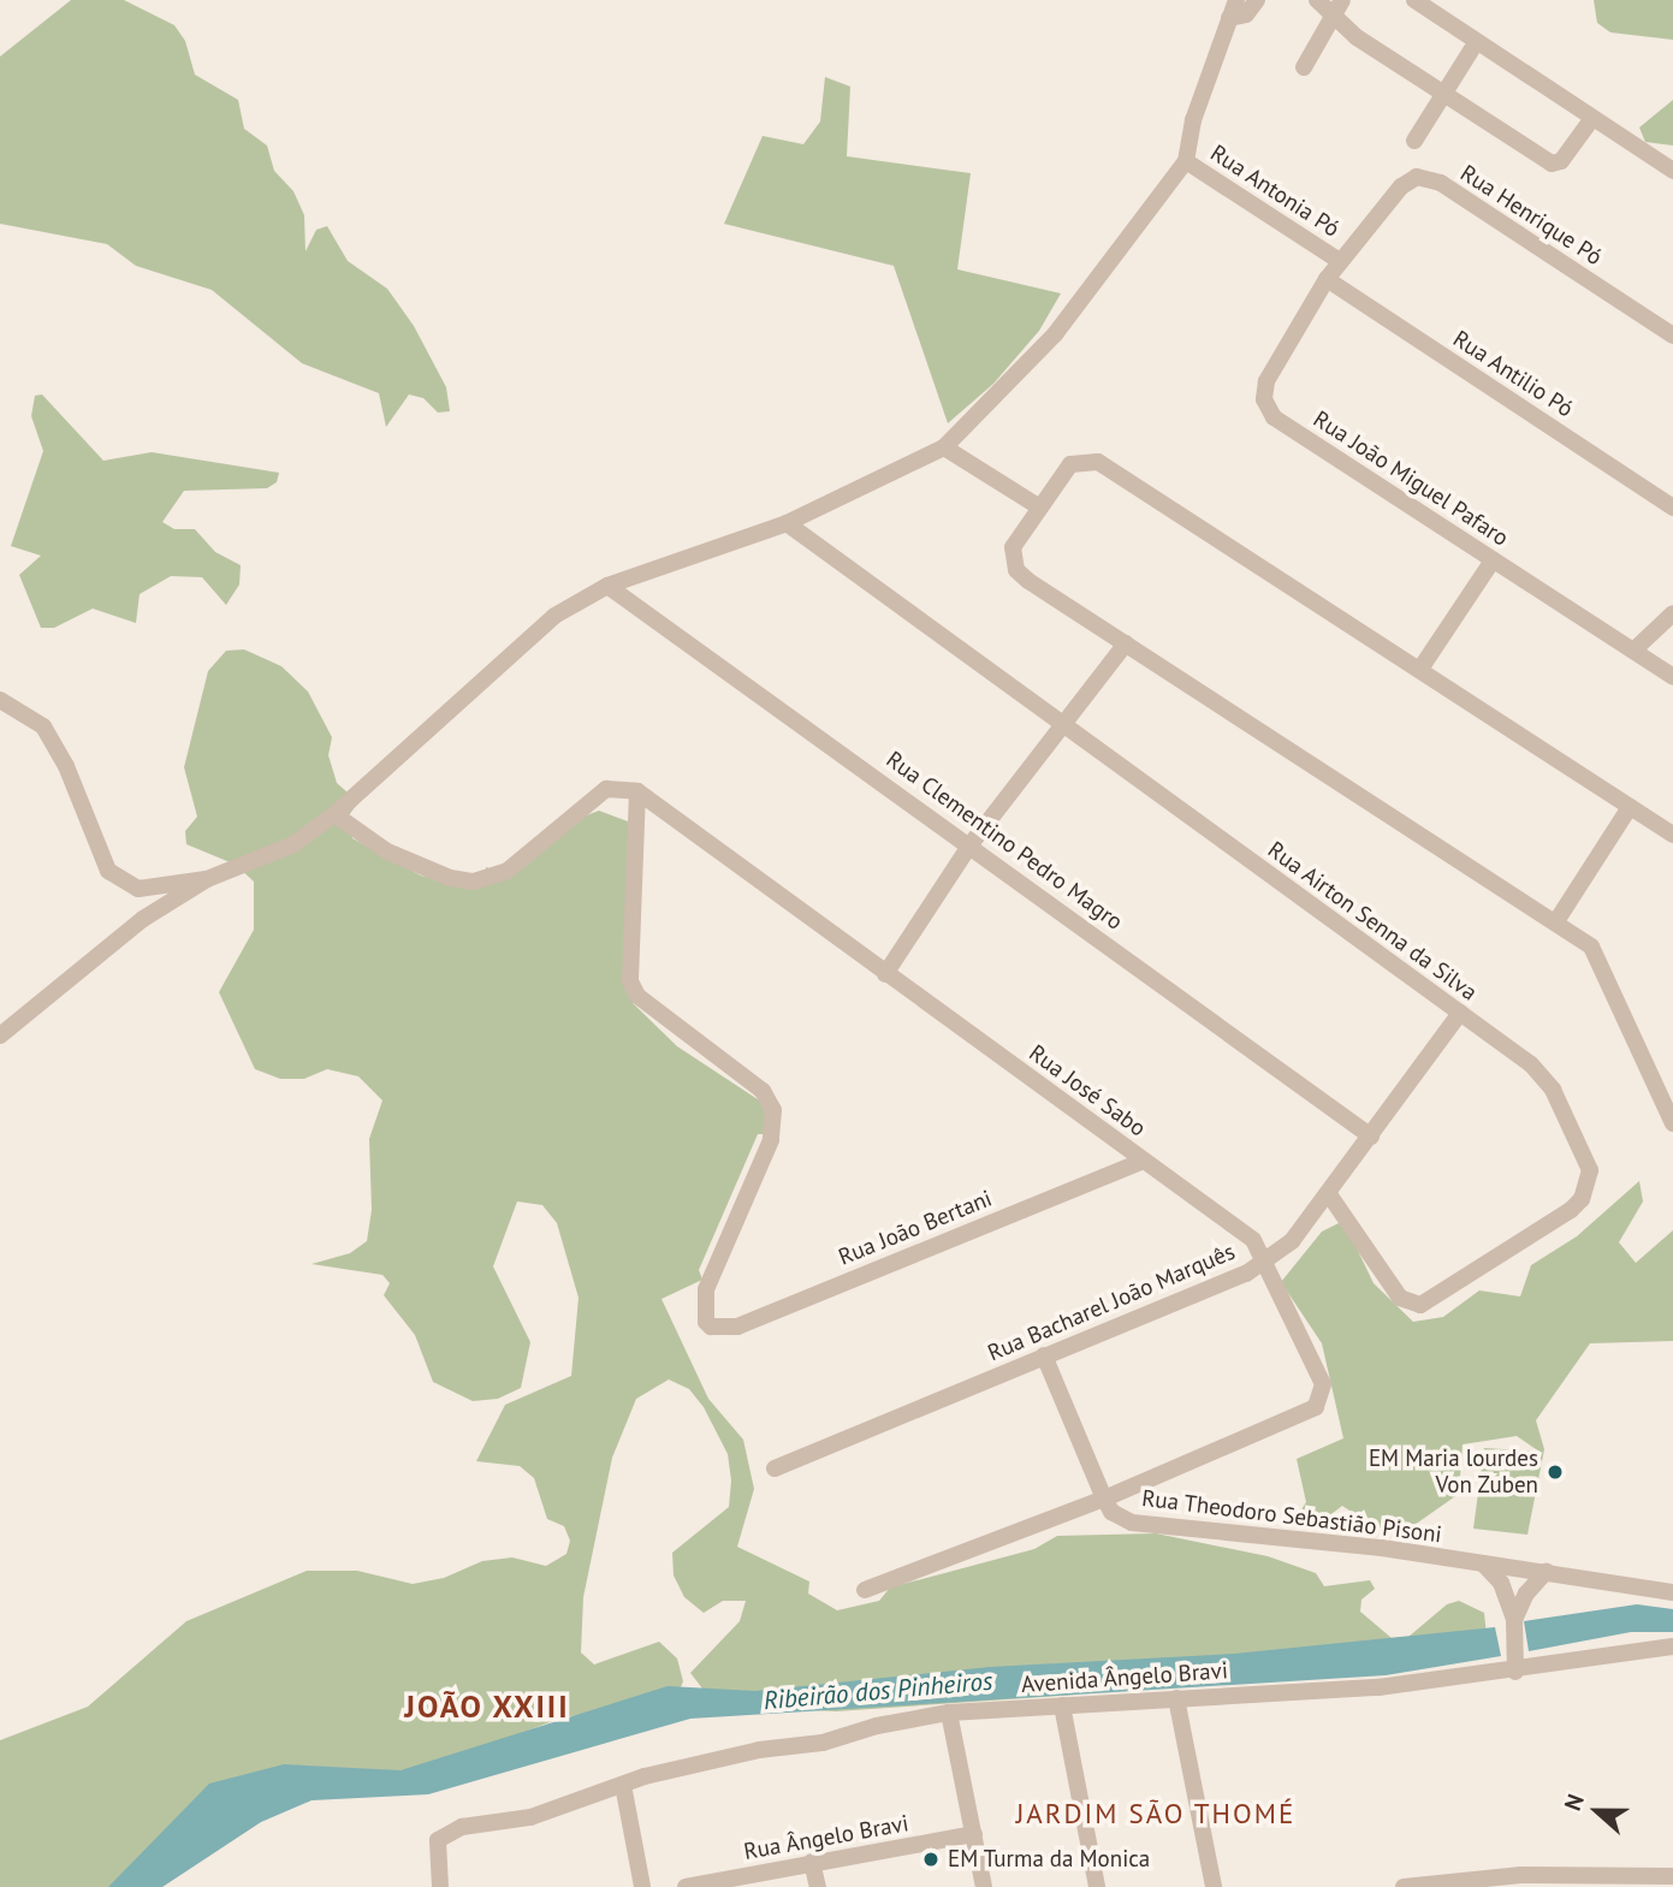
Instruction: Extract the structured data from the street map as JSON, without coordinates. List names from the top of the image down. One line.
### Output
{"streets":{"street":["Rua Antonia Pó","Rua Henrique Pó","Rua Antilio Pó","Rua João Miguel Pafaro","Rua Clementino Pedro Magro","Rua Airton Senna da Silva","Rua José Sabo","Rua João Bertani","Rua Bacharel João Marquês","Rua Theodoro Sebastião Pisoni","Avenida Ângelo Bravi","Rua Ângelo Bravi"]},"crossings":[["Rua Antonia Pó","Rua Henrique Pó"],["Rua Antonia Pó","Rua João Miguel Pafaro"],["Rua Henrique Pó","Rua João Miguel Pafaro"],["Rua Antilio Pó","Rua João Miguel Pafaro"],["Rua Clementino Pedro Magro","Rua Bacharel João Marquês"],["Rua Airton Senna da Silva","Rua Bacharel João Marquês"],["Rua José Sabo","Rua João Bertani"],["Rua José Sabo","Rua Bacharel João Marquês"],["Rua José Sabo","Rua Theodoro Sebastião Pisoni"]],"districts":["JOÃO XXIII","JARDIM SÃO THOMÉ"],"water":["Ribeirão dos Pinheiros"],"places":["EM Maria lourdes Von Zuben","EM Turma da Monica"],"north":"left"}
